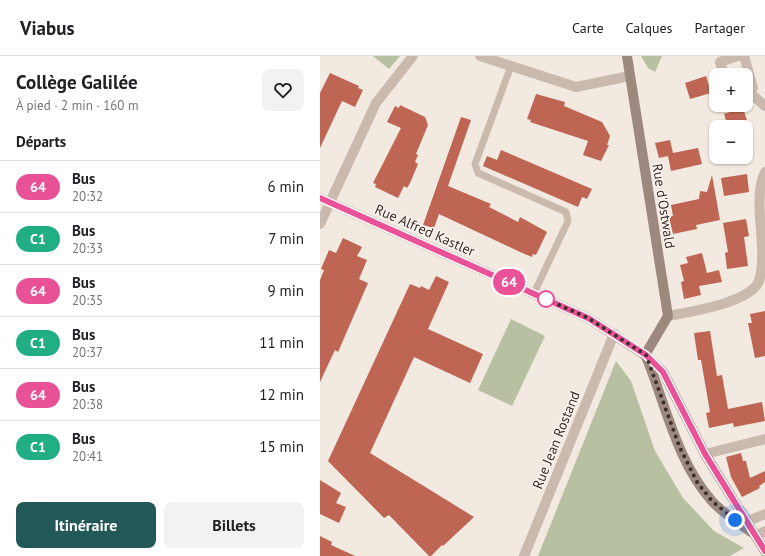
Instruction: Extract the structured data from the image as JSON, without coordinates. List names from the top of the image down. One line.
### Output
{"streets":{"main road":["Rue d'Ostwald"],"street":["Rue Alfred Kastler","Rue Jean Rostand"]},"crossings":[["Rue Alfred Kastler","Rue Jean Rostand"]],"lines":["bus line 64"],"page":{"header":"Viabus","nav":["Carte","Calques","Partager"],"heading":[["Collège Galilée","À pied · 2 min · 160 m"],"Départs"],"on_map":"64","map_buttons":["+","−"],"list":[{"mark":"64","name":"Bus","note":"20:32","value":"6 min"},{"mark":"C1","name":"Bus","note":"20:33","value":"7 min"},{"mark":"64","name":"Bus","note":"20:35","value":"9 min"},{"mark":"C1","name":"Bus","note":"20:37","value":"11 min"},{"mark":"64","name":"Bus","note":"20:38","value":"12 min"},{"mark":"C1","name":"Bus","note":"20:41","value":"15 min"}],"buttons":["Itinéraire","Billets"]}}
